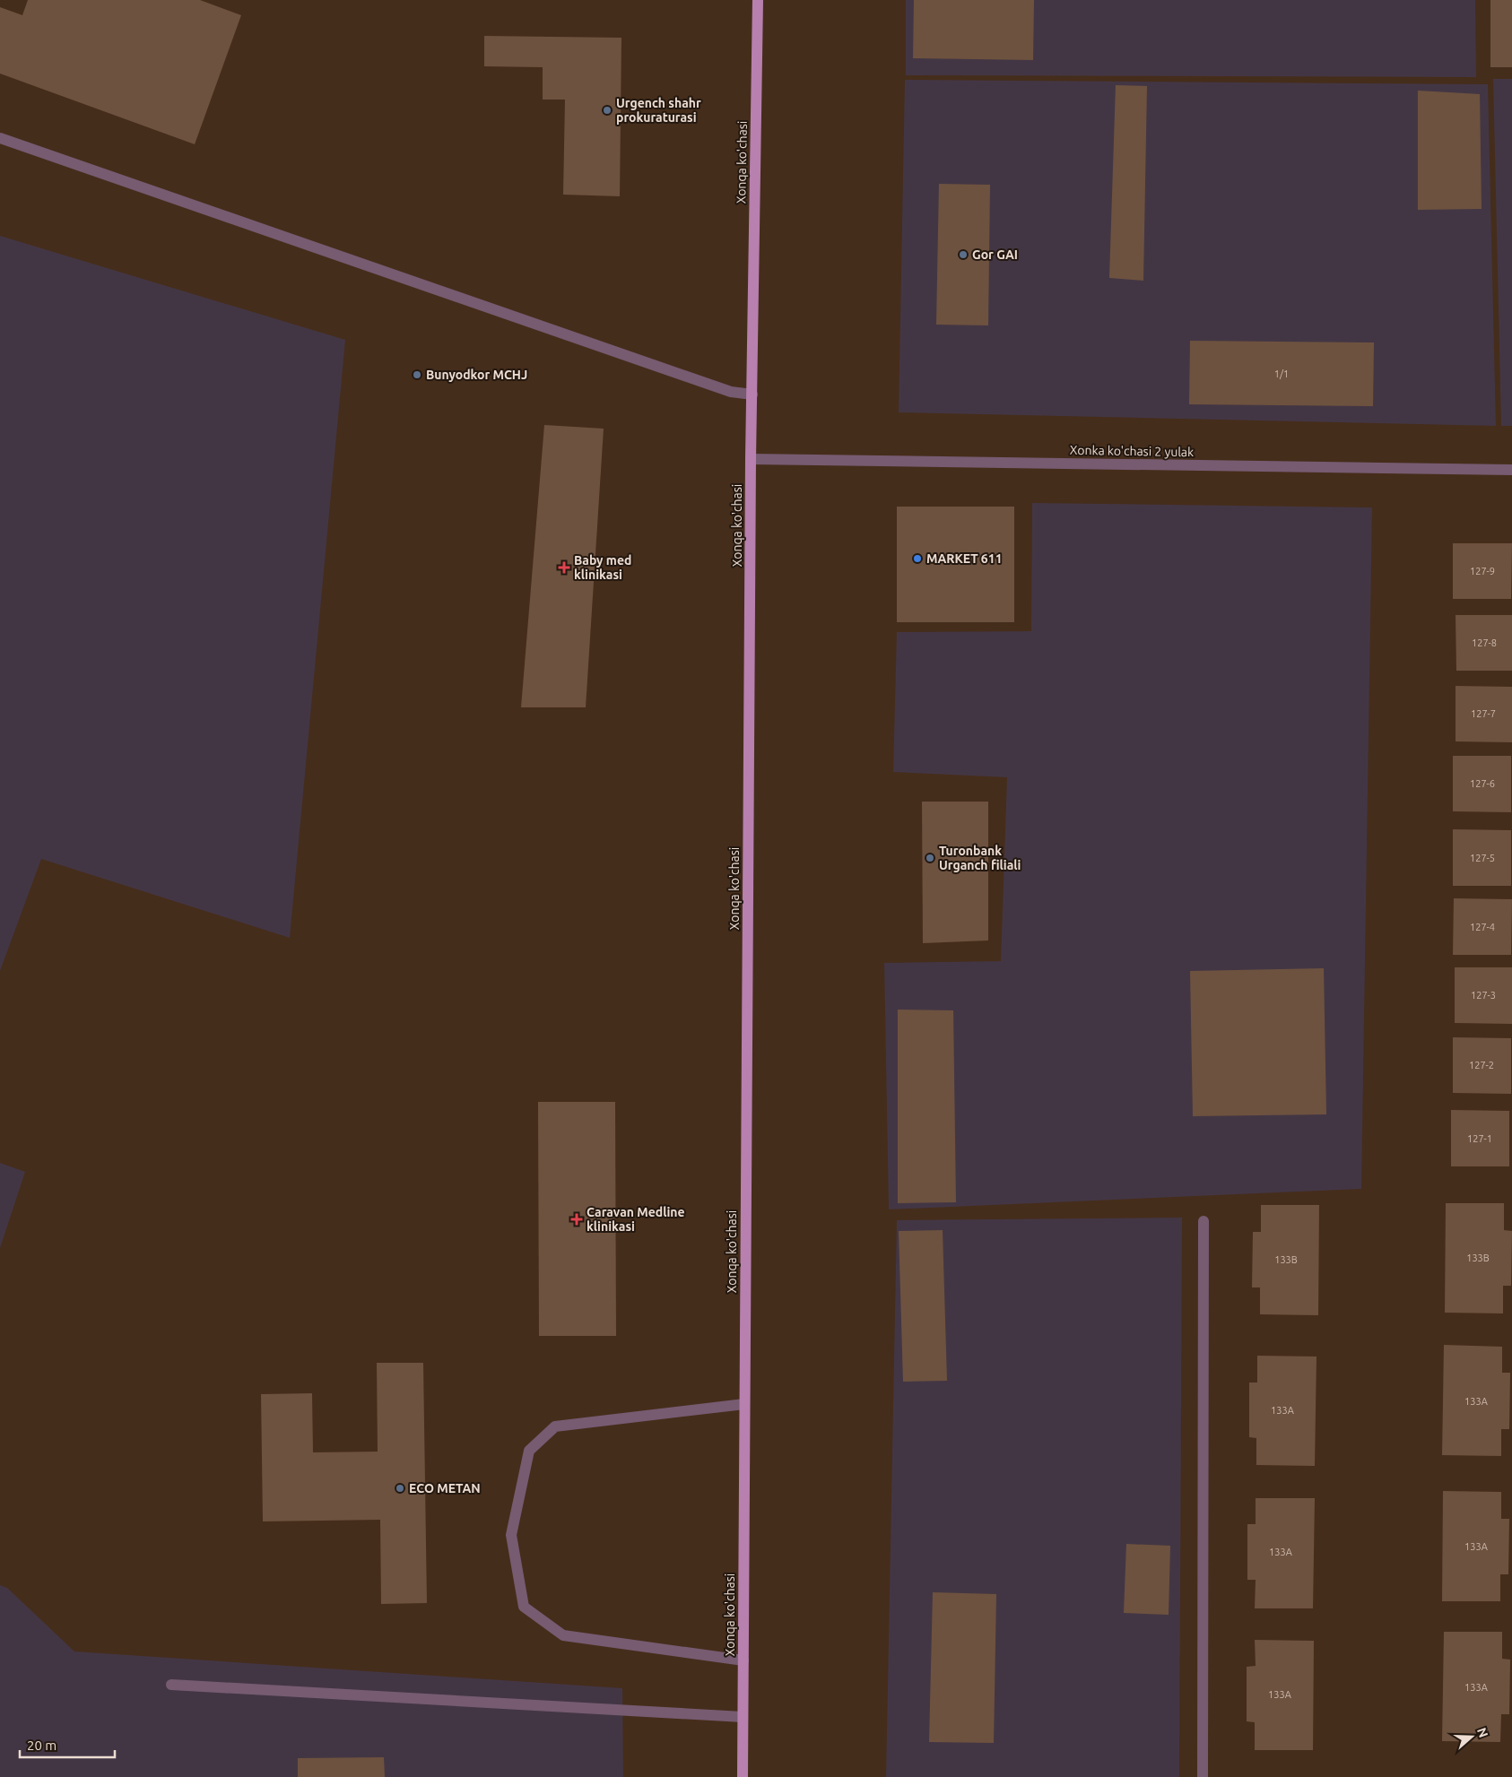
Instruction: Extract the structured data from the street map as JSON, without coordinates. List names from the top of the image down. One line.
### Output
{"streets":{"main road":["Xonqa ko'chasi"],"street":["Xonka ko'chasi 2 yulak"]},"crossings":[["Xonqa ko'chasi","Xonka ko'chasi 2 yulak"]],"places":{"other":["Urgench shahr prokuraturasi","Gor GAI","Bunyodkor MCHJ","MARKET 611","Turonbank Urganch filiali","ECO METAN"],"health":["Baby med klinikasi","Caravan Medline klinikasi"]},"house_numbers":["1/1","127-9","127-8","127-7","127-6","127-5","127-4","127-3","127-2","127-1","133В","133В","133A","133A","133A","133A","133A","133A"],"scale_bar":"20 m","north":"right"}
